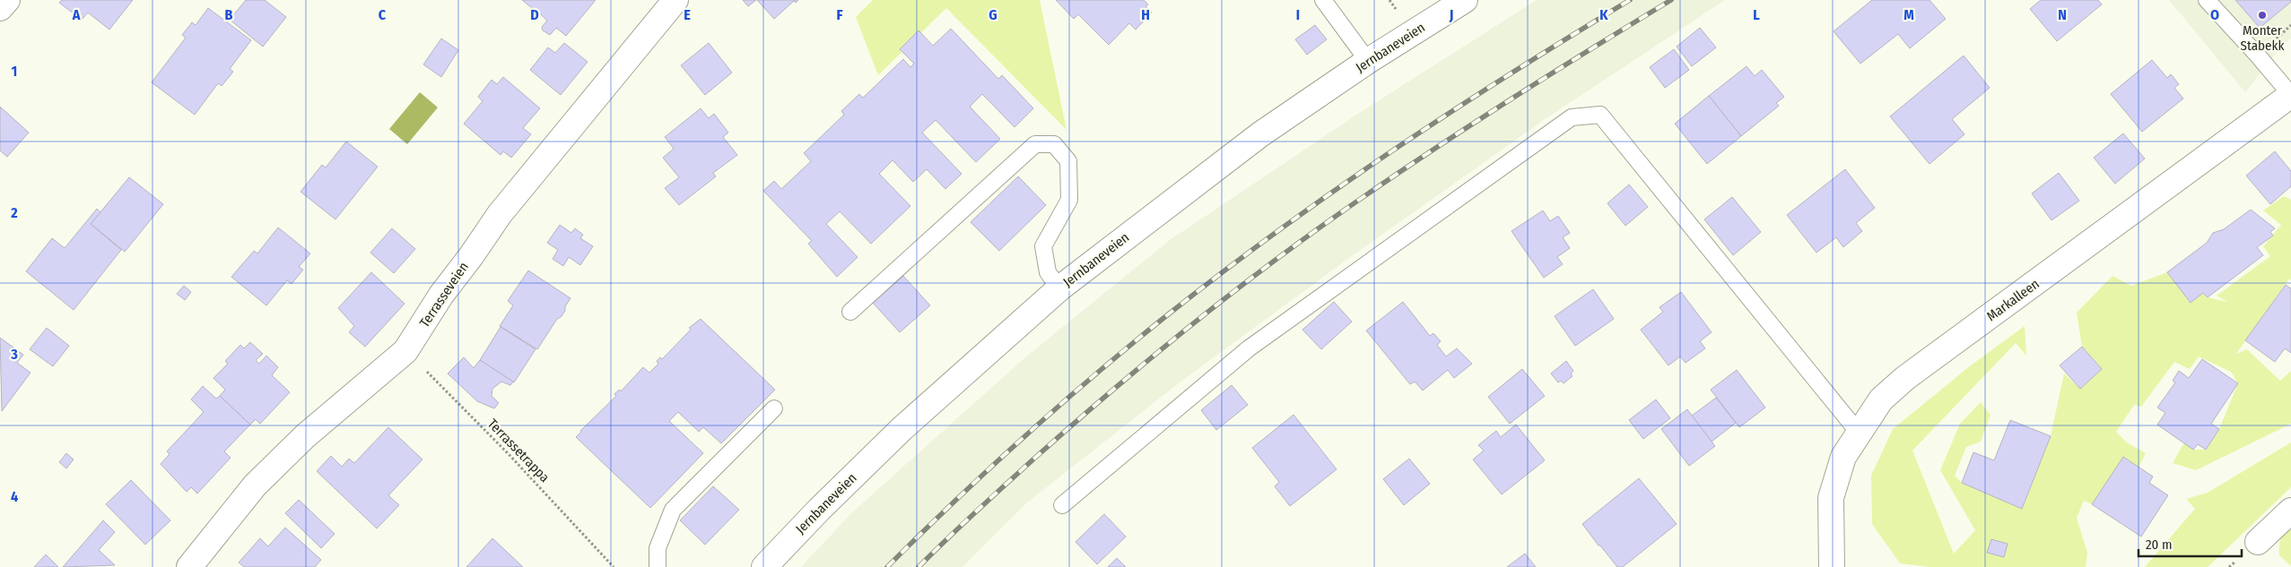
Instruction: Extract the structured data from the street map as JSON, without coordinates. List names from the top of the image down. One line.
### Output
{"streets":{"street":["Jernbaneveien","Terrasseveien","Markalleen"],"path":["Terrassetrappa"]},"crossings":[["Terrasseveien","Terrassetrappa"]],"places":["Monter Stabekk"],"scale_bar":"20 m","grid":{"columns":["A","B","C","D","E","F","G","H","I","J","K","L","M","N","O"],"rows":["1","2","3","4"]}}
